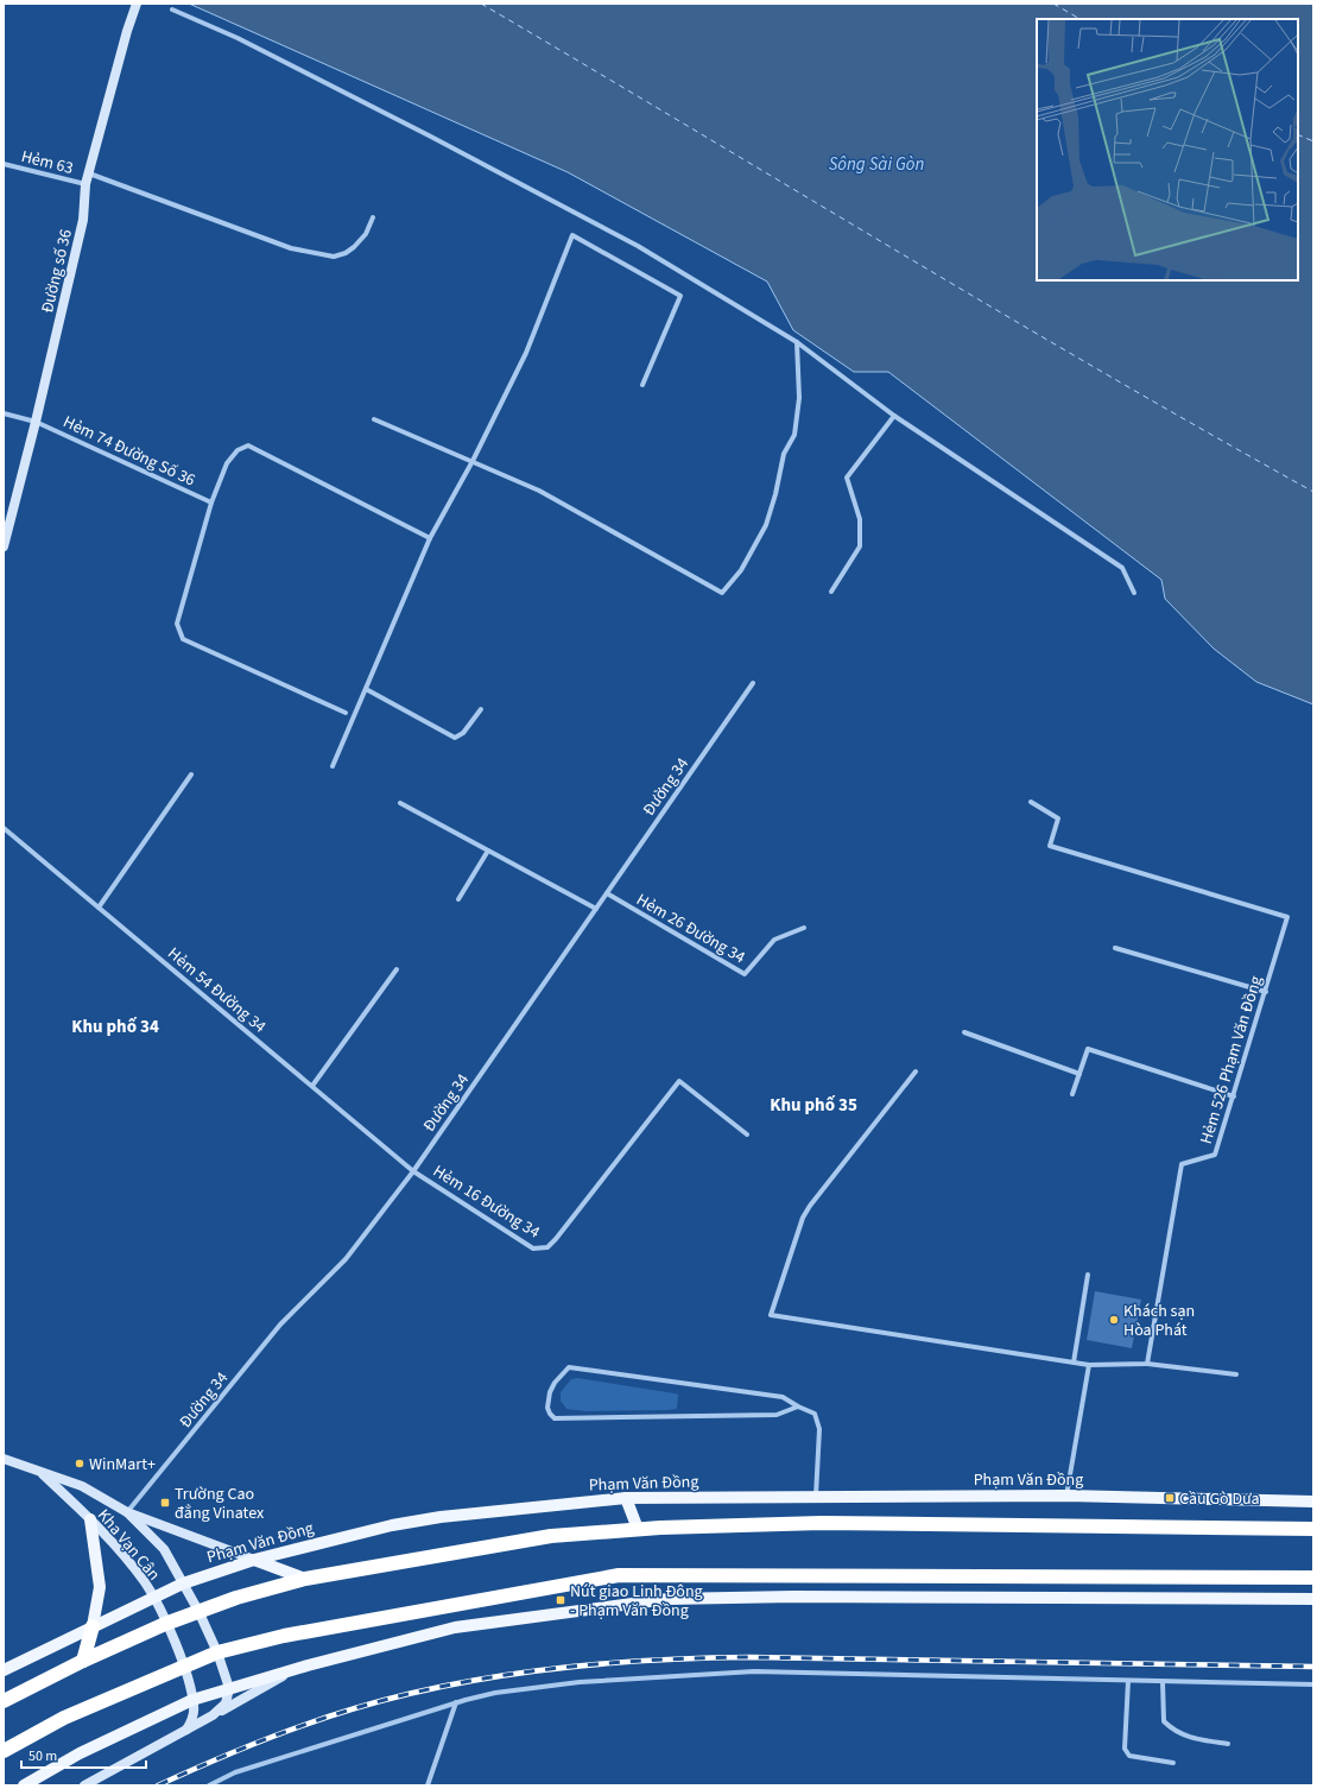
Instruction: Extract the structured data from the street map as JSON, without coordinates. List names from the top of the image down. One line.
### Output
{"streets":{"main road":["Đường số 36","Phạm Văn Đồng","Kha Vạn Cân"],"street":["Hẻm 63","Hẻm 74 Đường Số 36","Đường 34","Hẻm 26 Đường 34","Hẻm 54 Đường 34","Hẻm 526 Phạm Văn Đồng","Hẻm 16 Đường 34"]},"crossings":[["Hẻm 63","Đường số 36"],["Đường số 36","Hẻm 74 Đường Số 36"],["Đường 34","Hẻm 26 Đường 34"],["Đường 34","Hẻm 54 Đường 34"],["Đường 34","Hẻm 16 Đường 34"],["Đường 34","Kha Vạn Cân"],["Hẻm 54 Đường 34","Hẻm 16 Đường 34"],["Phạm Văn Đồng","Kha Vạn Cân"]],"districts":["Khu phố 34","Khu phố 35"],"water":["Sông Sài Gòn"],"places":{"other":["Khách sạn Hòa Phát","WinMart+"],"transit":["Cầu Gò Dưa","Trường Cao đẳng Vinatex","Nút giao Linh Đông - Phạm Văn Đồng"]},"scale_bar":"50 m"}
